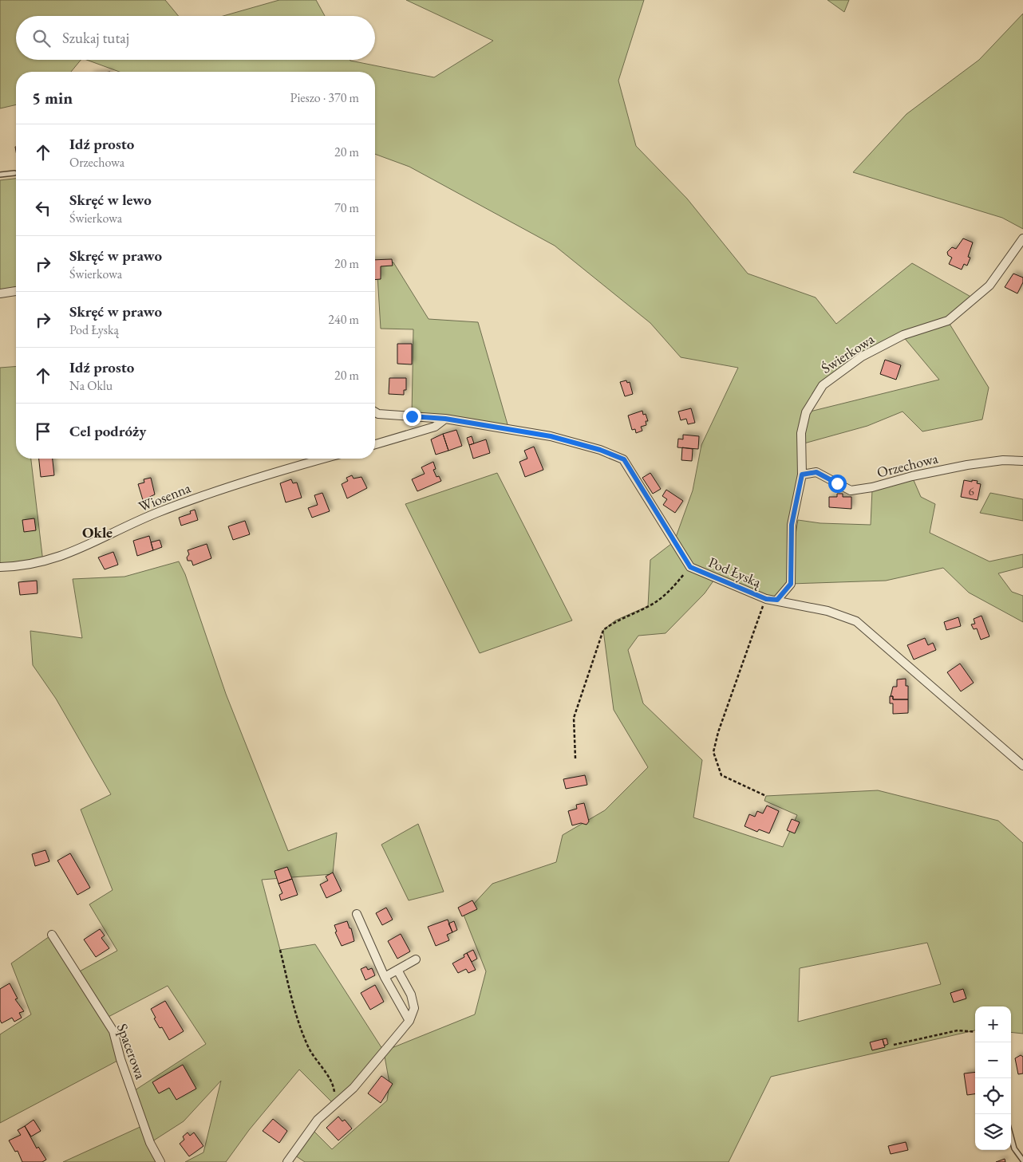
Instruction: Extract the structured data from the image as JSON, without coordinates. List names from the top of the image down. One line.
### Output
{"streets":{"street":["Świerkowa","Orzechowa","Wiosenna","Pod Łyską","Spacerowa"]},"crossings":[["Świerkowa","Orzechowa"],["Świerkowa","Pod Łyską"]],"districts":["Okle"],"house_numbers":["6"],"page":{"search":"Szukaj tutaj","heading":["5 min","Pieszo · 370 m"],"list":[["Idź prosto","Orzechowa","20 m"],["Skręć w lewo","Świerkowa","70 m"],["Skręć w prawo","Świerkowa","20 m"],["Skręć w prawo","Pod Łyską","240 m"],["Idź prosto","Na Oklu","20 m"],"Cel podróży"],"map_buttons":["+","−"]}}
